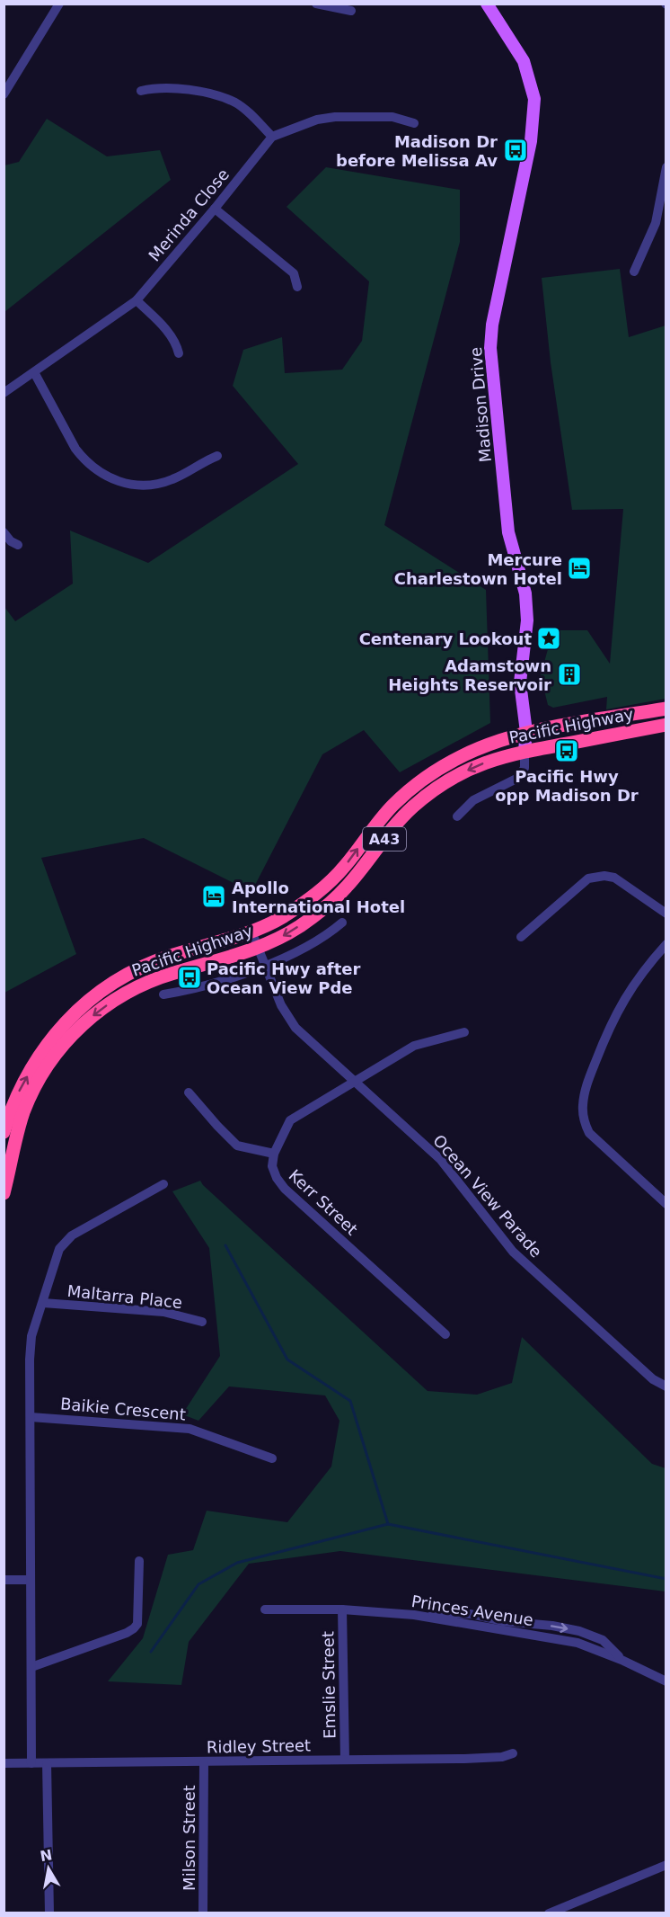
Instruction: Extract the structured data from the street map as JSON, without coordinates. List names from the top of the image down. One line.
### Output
{"streets":{"highway":["Pacific Highway","A43"],"main road":["Madison Drive"],"street":["Merinda Close","Ocean View Parade","Kerr Street","Maltarra Place","Baikie Crescent","Princes Avenue","Emslie Street","Ridley Street","Milson Street"]},"crossings":[["Madison Drive","Pacific Highway"],["Pacific Highway","Ocean View Parade"],["Princes Avenue","Emslie Street"],["Emslie Street","Ridley Street"],["Ridley Street","Milson Street"]],"places":{"bus stop":["Madison Dr before Melissa Av","Pacific Hwy opp Madison Dr","Pacific Hwy after Ocean View Pde"],"hotel":["Mercure Charlestown Hotel","Apollo International Hotel"],"place":["Centenary Lookout"],"building":["Adamstown Heights Reservoir"]},"north":"top"}
